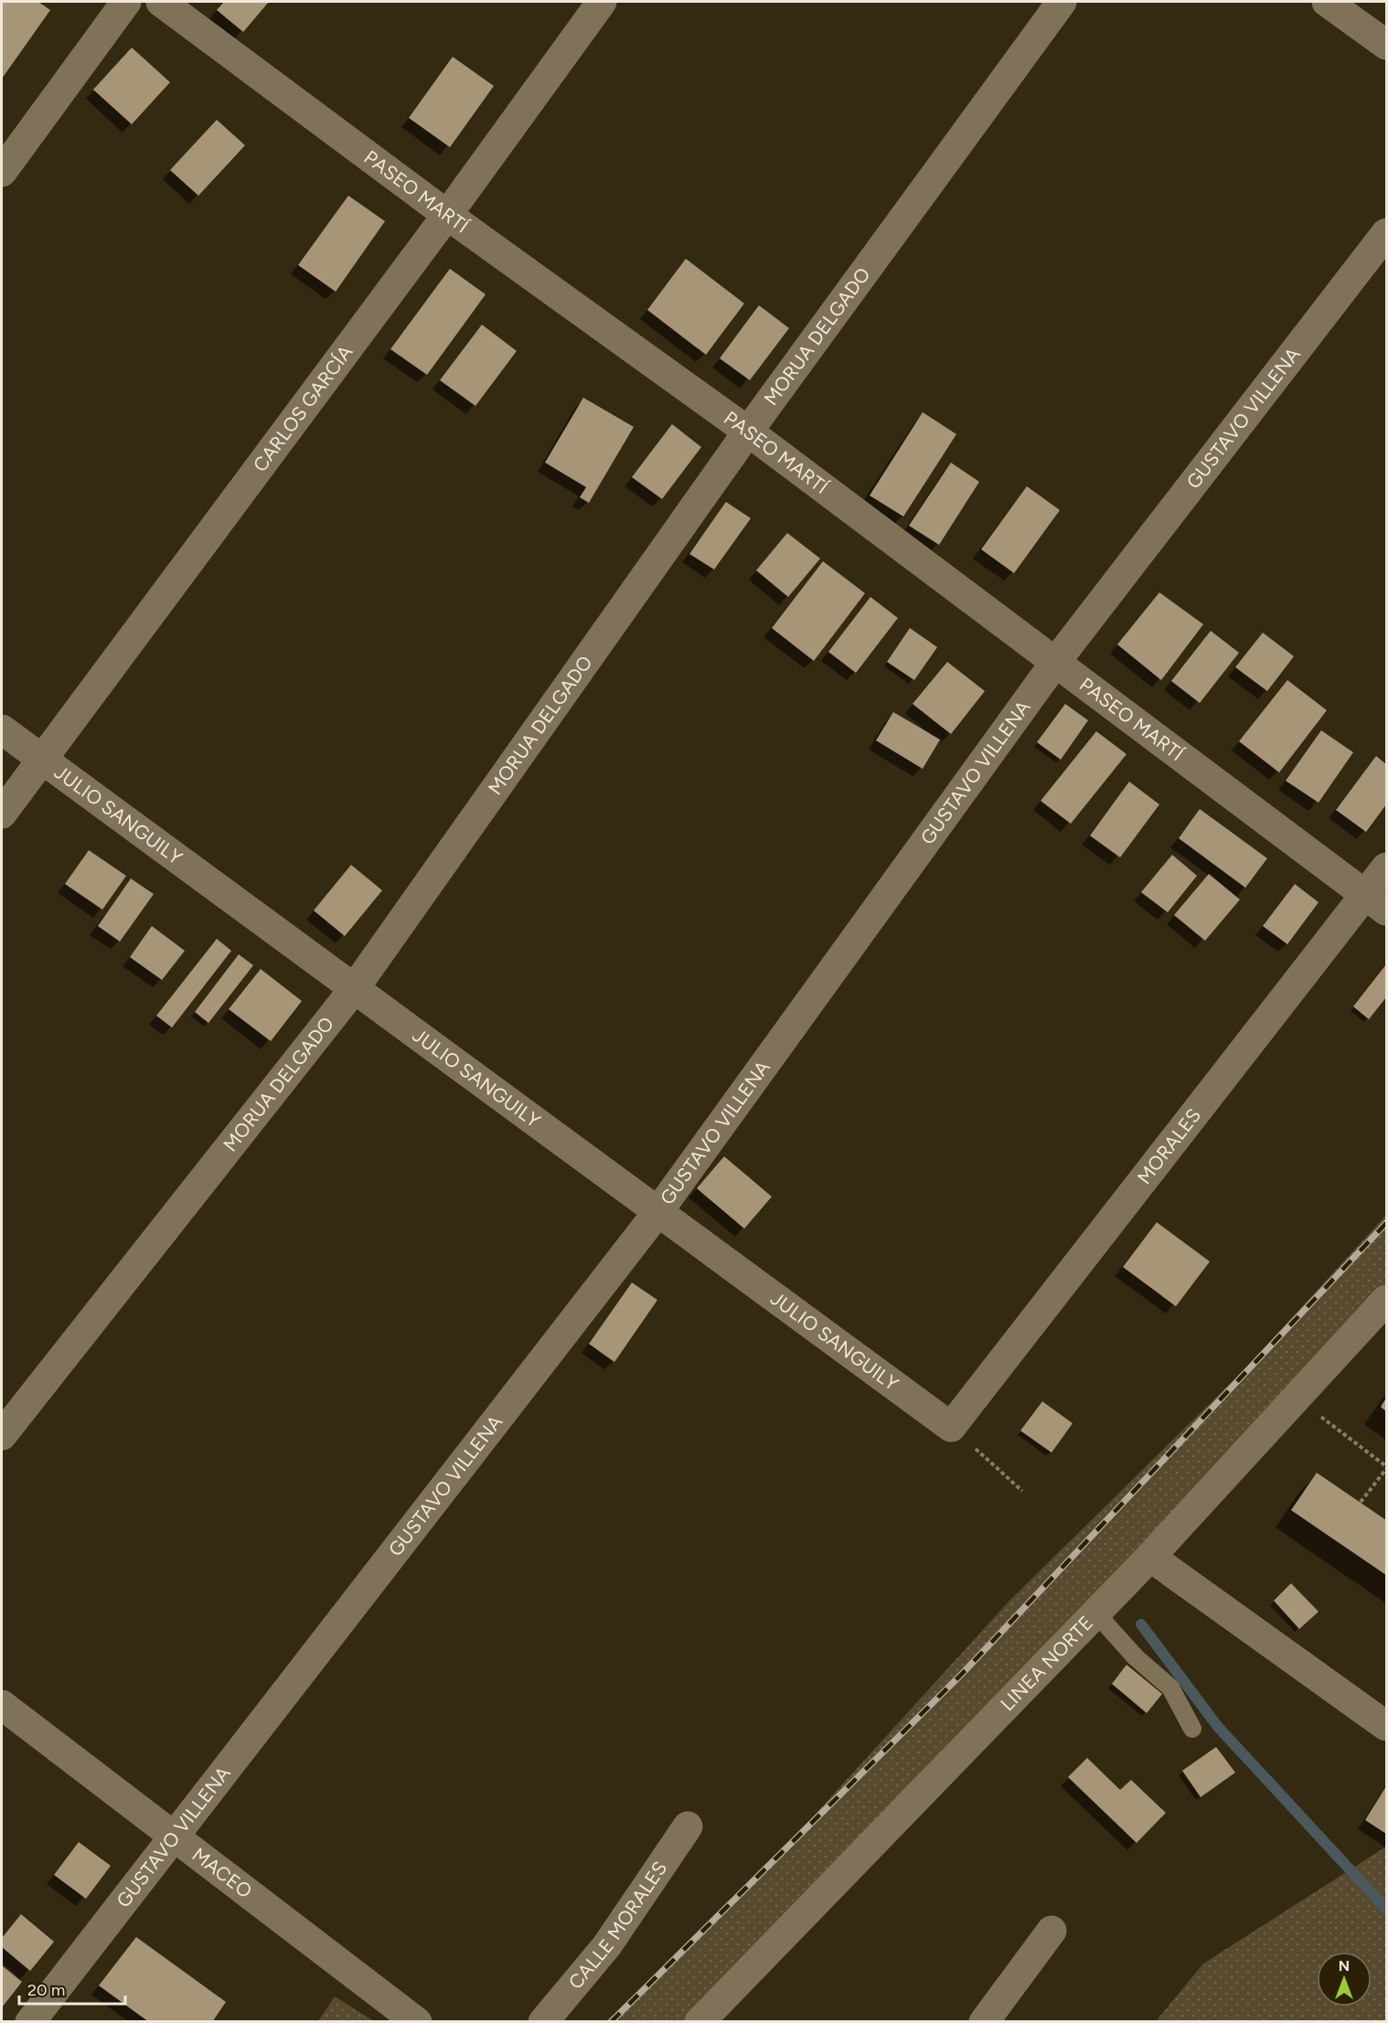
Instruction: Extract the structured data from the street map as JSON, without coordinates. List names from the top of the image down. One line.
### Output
{"streets":{"street":["PASEO MARTÍ","MORUA DELGADO","CARLOS GARCÍA","GUSTAVO VILLENA","JULIO SANGUILY","MORALES","LINEA NORTE","MACEO","CALLE MORALES"]},"crossings":[["PASEO MARTÍ","MORUA DELGADO"],["PASEO MARTÍ","CARLOS GARCÍA"],["PASEO MARTÍ","GUSTAVO VILLENA"],["PASEO MARTÍ","MORALES"],["MORUA DELGADO","JULIO SANGUILY"],["CARLOS GARCÍA","JULIO SANGUILY"],["GUSTAVO VILLENA","JULIO SANGUILY"],["GUSTAVO VILLENA","MACEO"],["JULIO SANGUILY","MORALES"]],"scale_bar":"20 m","north":"top"}
